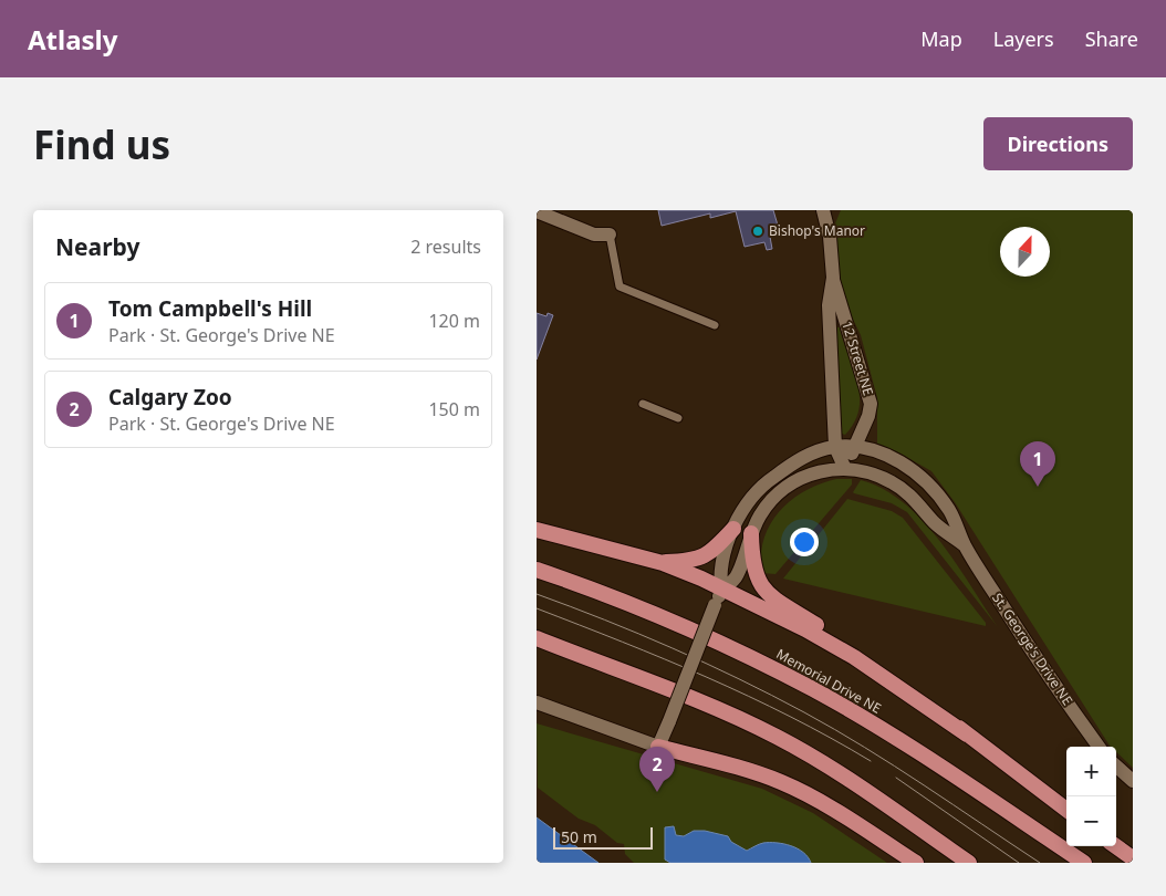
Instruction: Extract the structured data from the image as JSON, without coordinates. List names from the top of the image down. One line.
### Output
{"streets":{"highway":["Memorial Drive NE"],"street":["12 Street NE","St. George's Drive NE"]},"crossings":[["12 Street NE","St. George's Drive NE"]],"places":["Bishop's Manor"],"scale_bar":"50 m","north":"top","page":{"header":"Atlasly","nav":["Map","Layers","Share"],"buttons":"Directions","title":"Find us","heading":["Nearby","2 results"],"list":[{"mark":"1","name":"Tom Campbell's Hill","note":"Park · St. George's Drive NE","value":"120 m"},{"mark":"2","name":"Calgary Zoo","note":"Park · St. George's Drive NE","value":"150 m"}],"pins":["1","2"],"map_buttons":["+","−"],"scale":"50 m"}}
